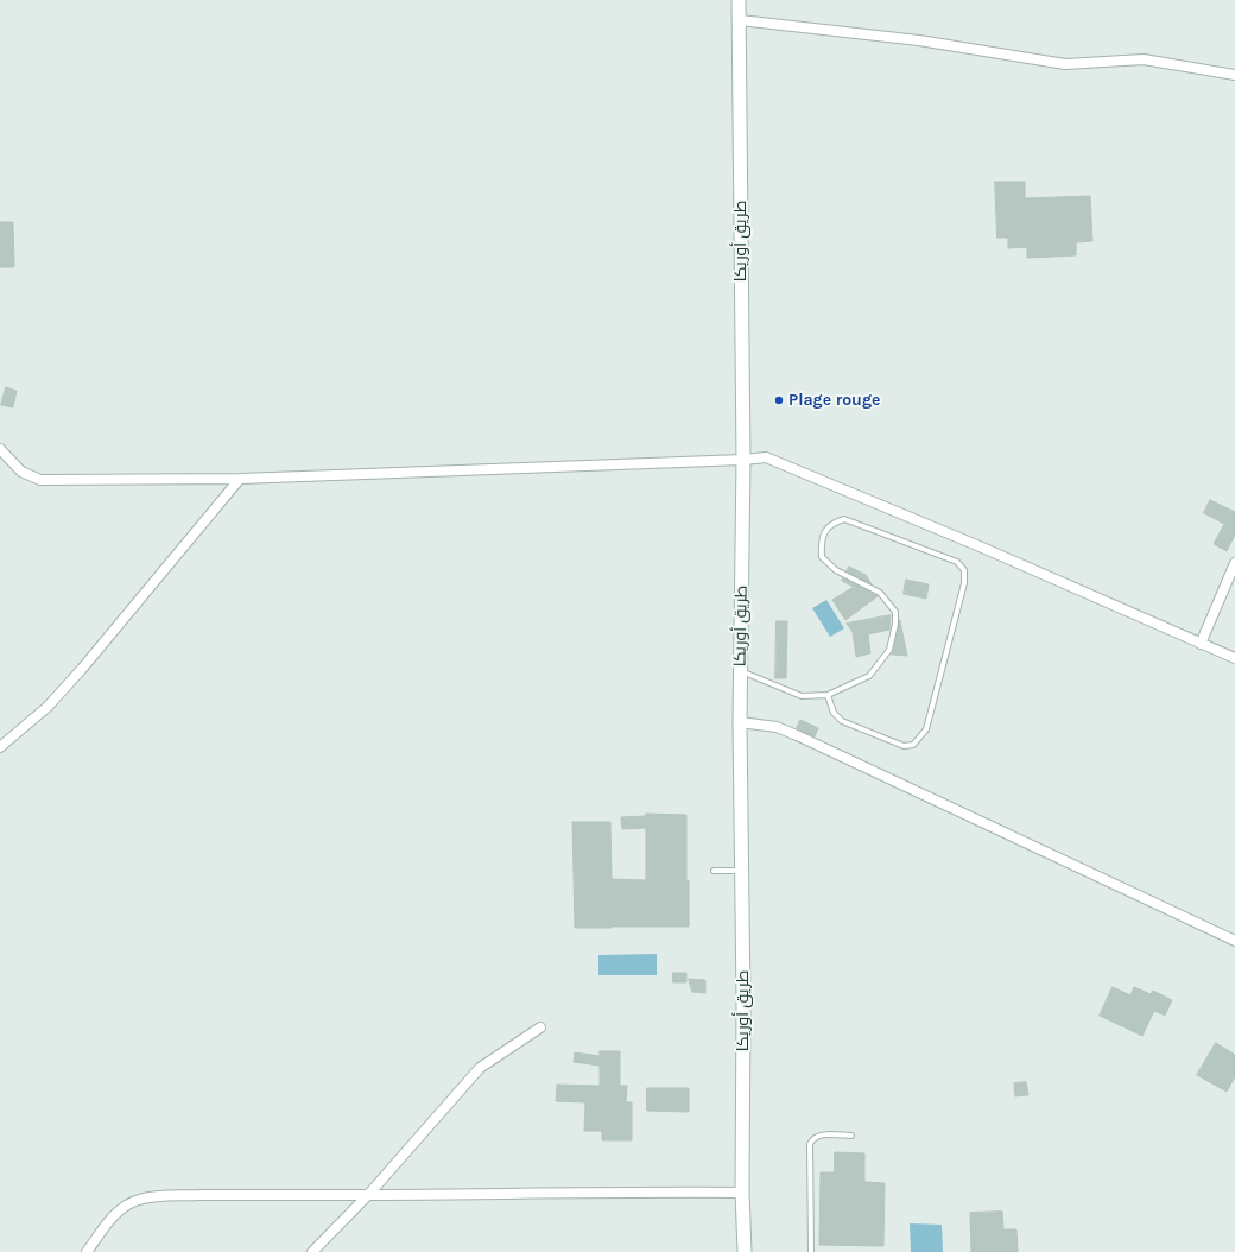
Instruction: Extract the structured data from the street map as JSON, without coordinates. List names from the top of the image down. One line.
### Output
{"streets":{"street":["طريق أوريكا"]},"places":["Plage rouge"]}
